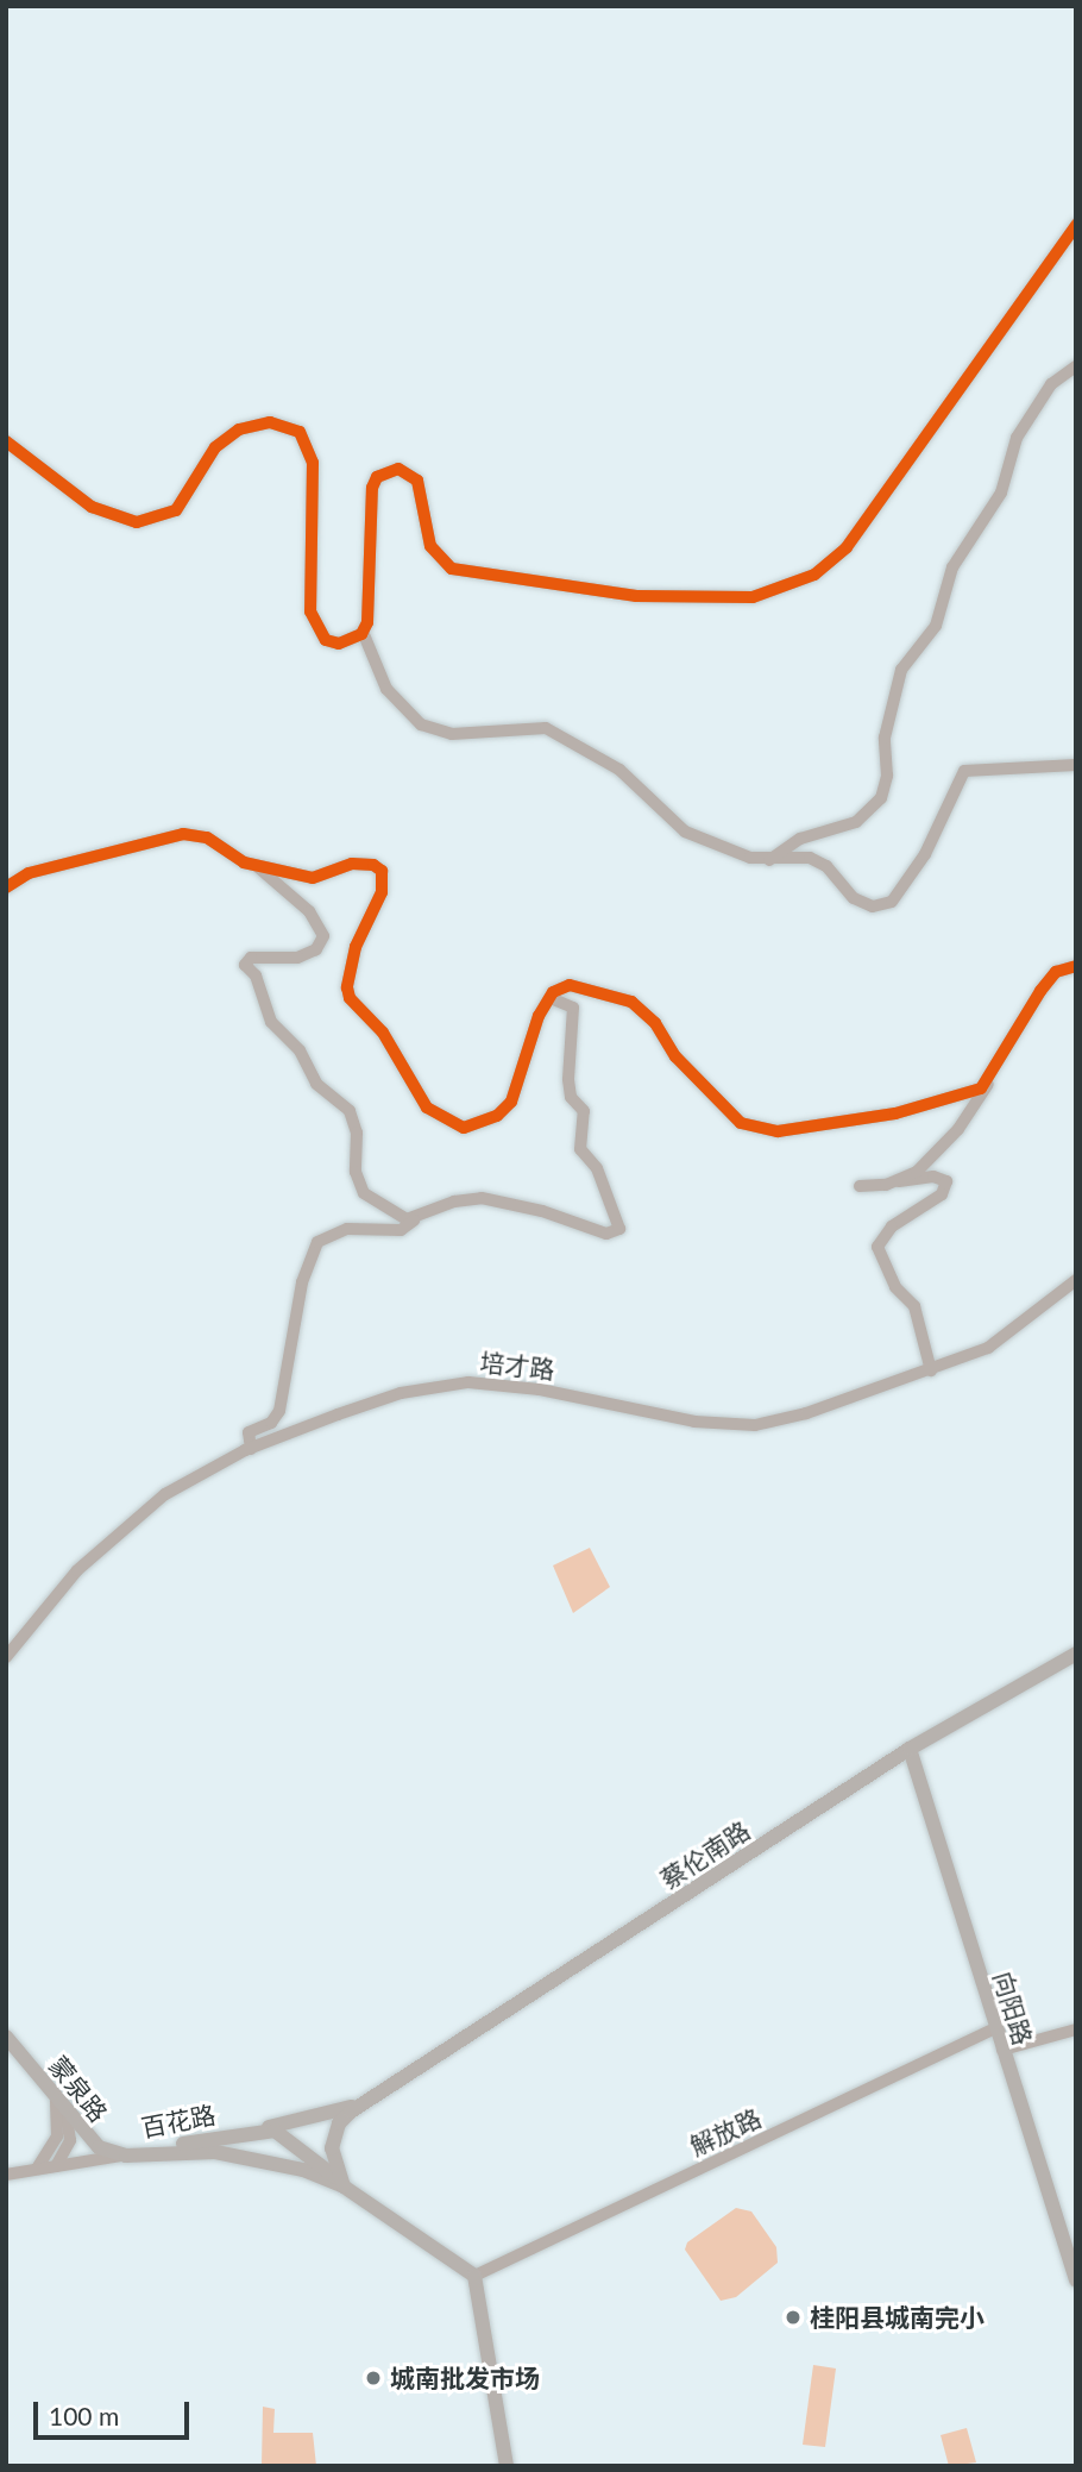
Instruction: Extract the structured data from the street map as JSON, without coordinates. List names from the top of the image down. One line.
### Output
{"streets":{"main road":["蔡伦南路","向阳路","蒙泉路","百花路"],"street":["培才路","解放路"]},"crossings":[["蔡伦南路","向阳路"],["蔡伦南路","百花路"],["向阳路","解放路"],["蒙泉路","百花路"],["百花路","解放路"]],"places":["桂阳县城南完小","城南批发市场"],"scale_bar":"100 m"}
